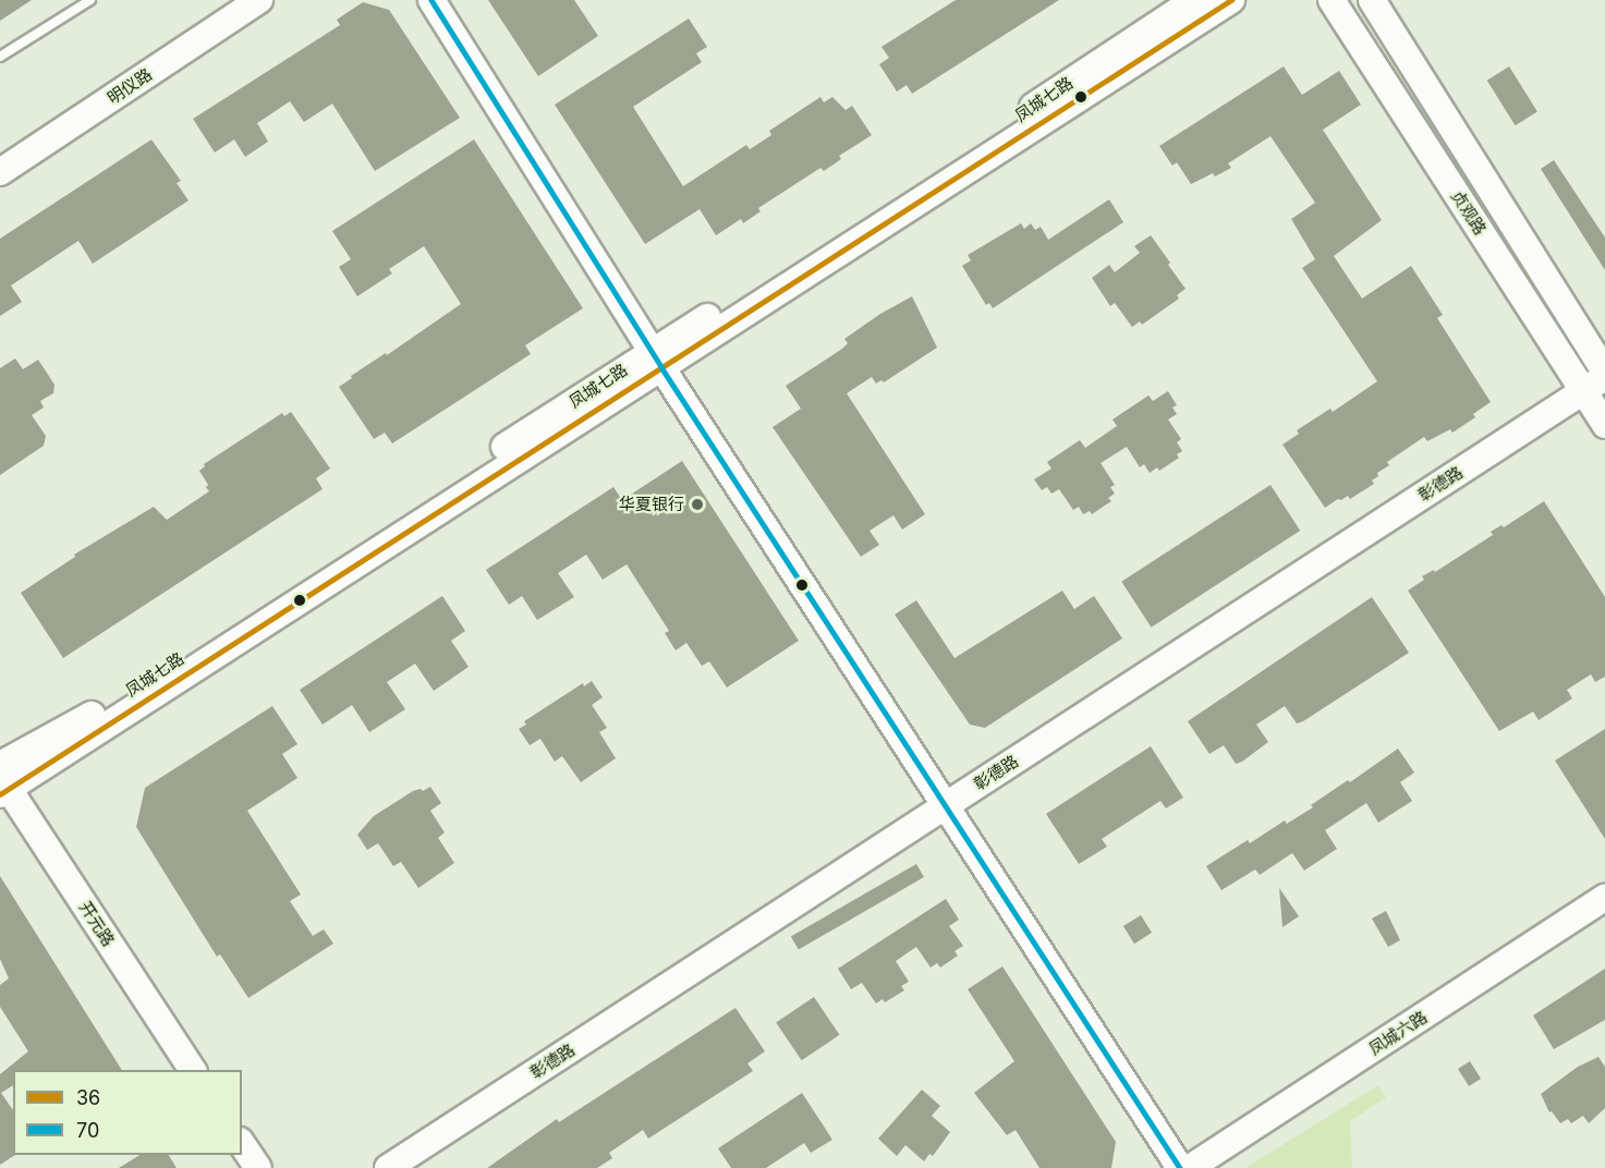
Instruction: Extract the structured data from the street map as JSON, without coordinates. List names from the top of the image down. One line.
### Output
{"streets":{"street":["明仪路","凤城七路","贞观路","彰德路","开元路","凤城六路"]},"crossings":[["凤城七路","开元路"],["贞观路","彰德路"]],"places":["华夏银行"],"lines":["transit line 36","transit line 70"],"legend":["36","70"]}
